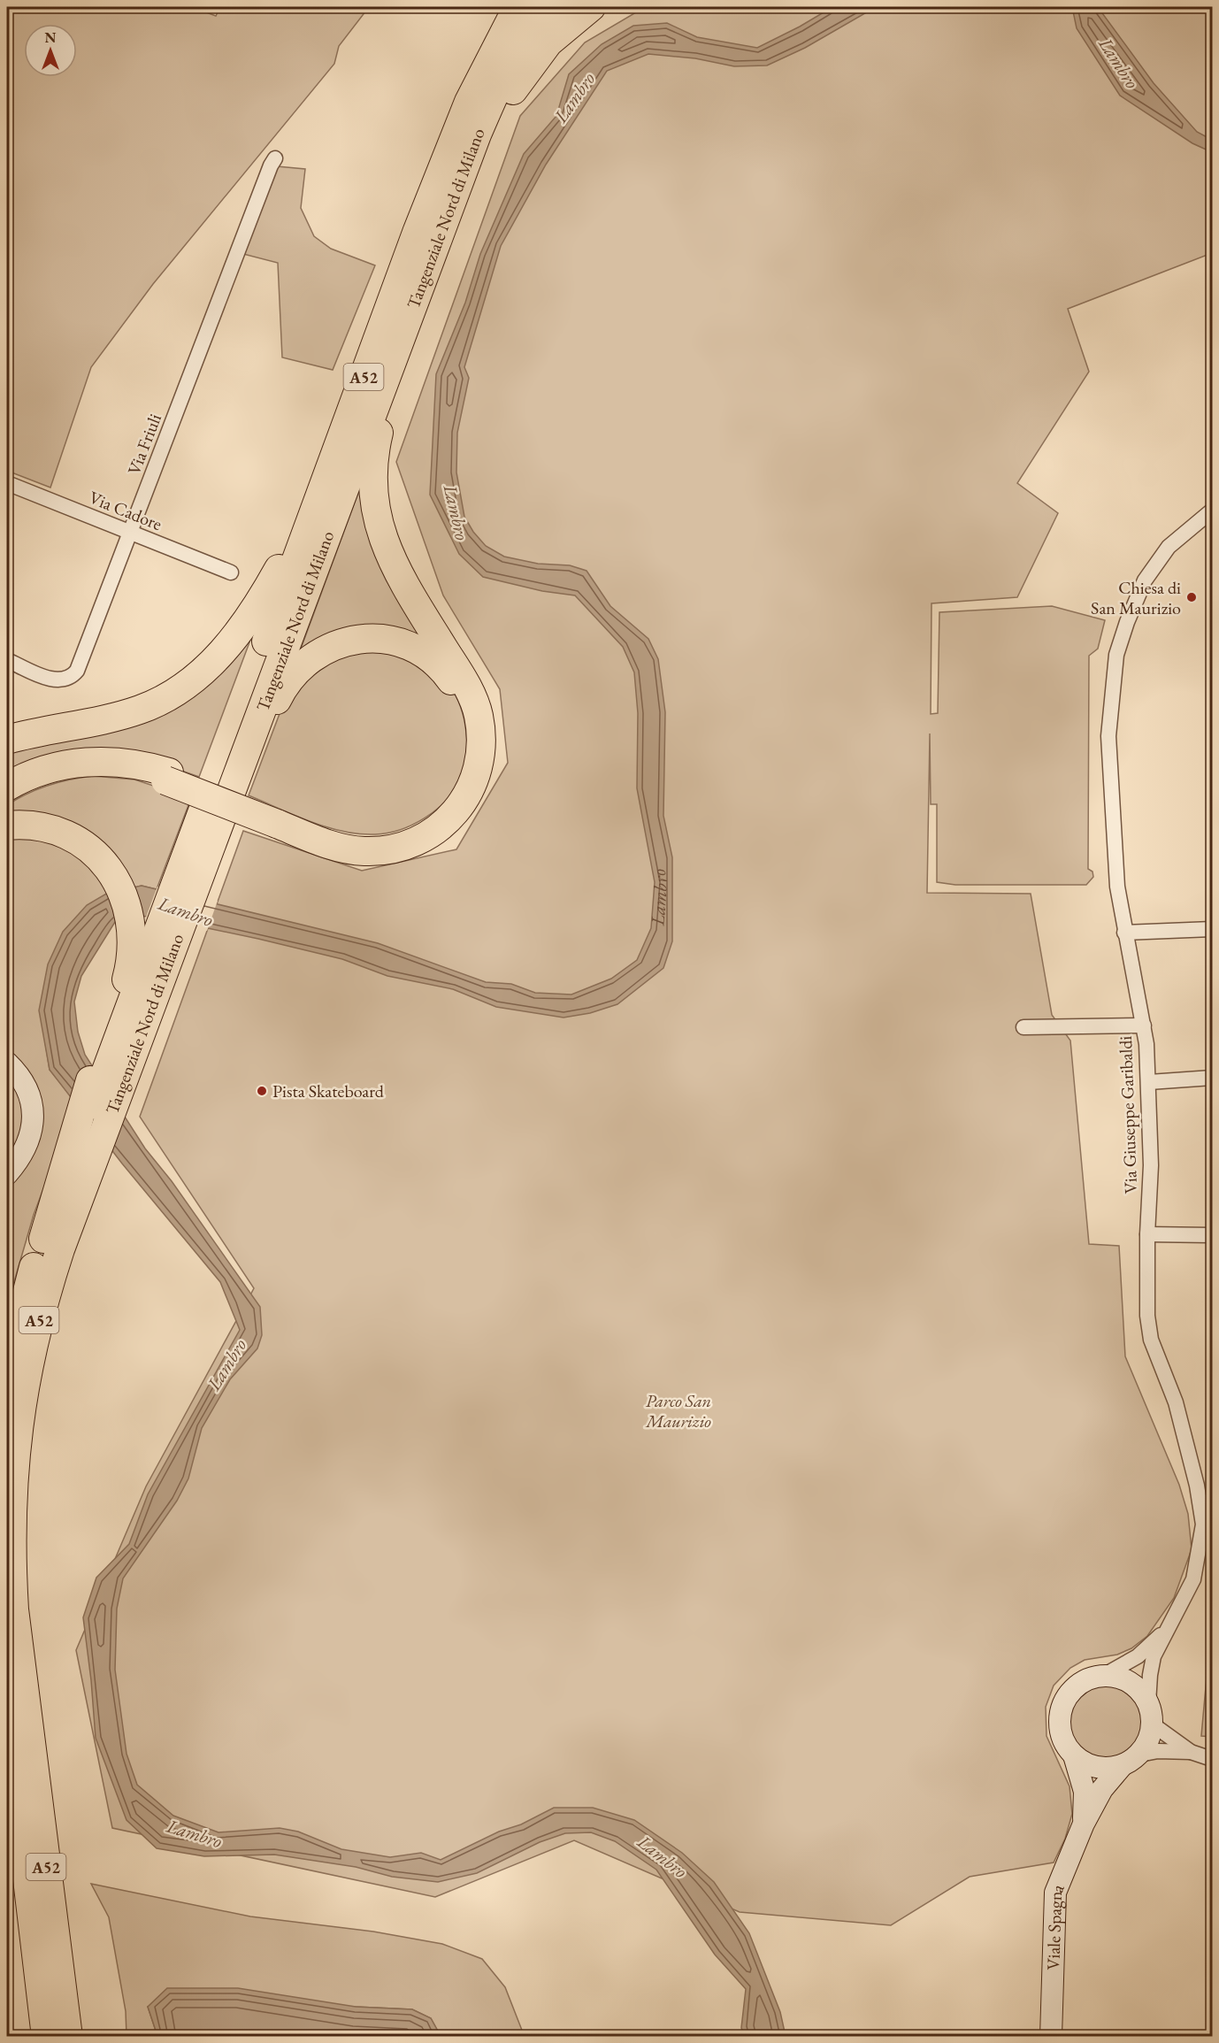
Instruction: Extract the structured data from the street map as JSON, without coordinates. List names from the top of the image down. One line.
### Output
{"streets":{"highway":["Tangenziale Nord di Milano","A52"],"street":["Via Friuli","Via Cadore","Via Giuseppe Garibaldi","Viale Spagna"]},"crossings":[["Via Friuli","Via Cadore"],["Via Giuseppe Garibaldi","Viale Spagna"]],"water":["Lambro"],"parks":["Parco San Maurizio"],"places":["Chiesa di San Maurizio","Pista Skateboard"],"north":"top"}
